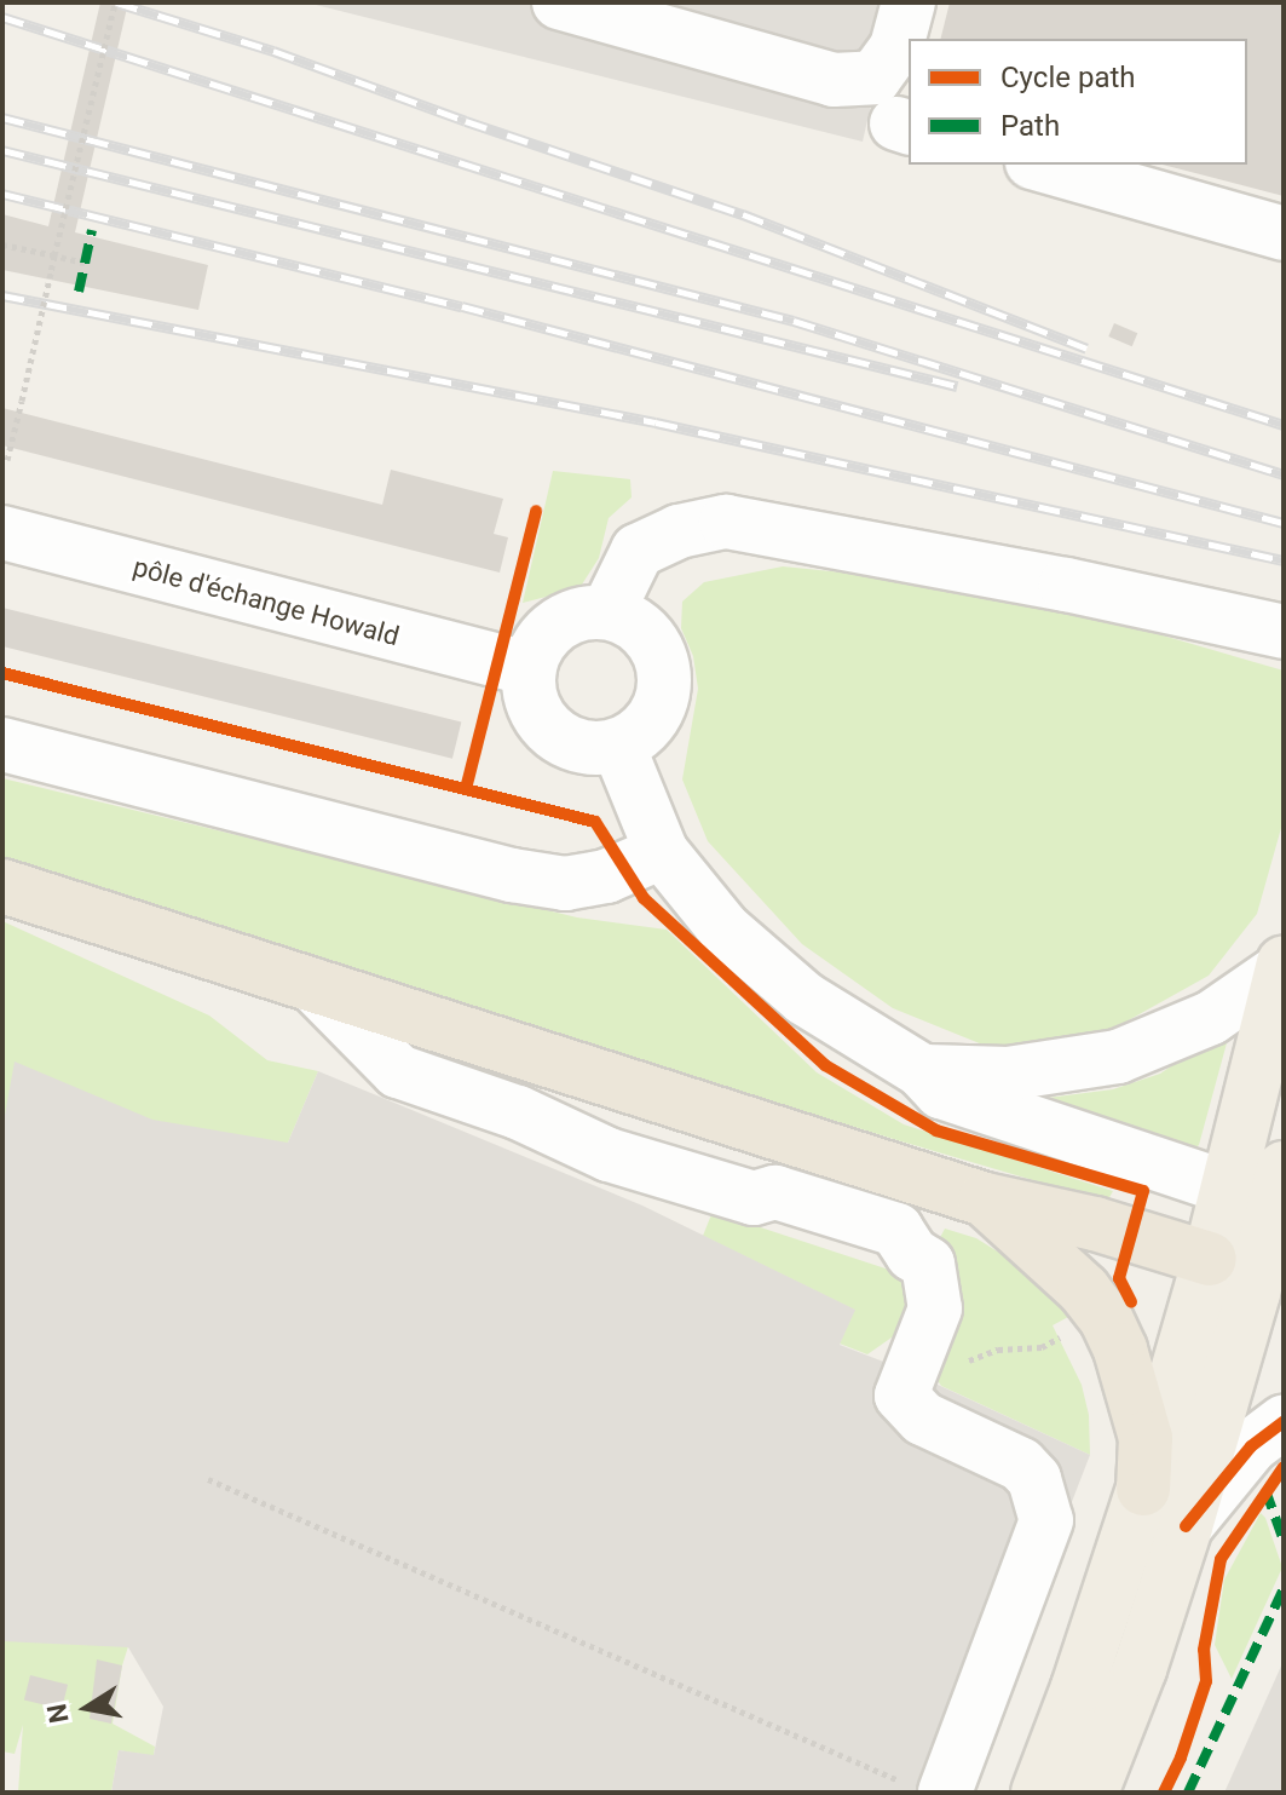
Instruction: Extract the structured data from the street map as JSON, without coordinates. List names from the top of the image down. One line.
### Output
{"streets":{"street":["pôle d'échange Howald"]},"legend":["Cycle path","Path"],"north":"left"}
